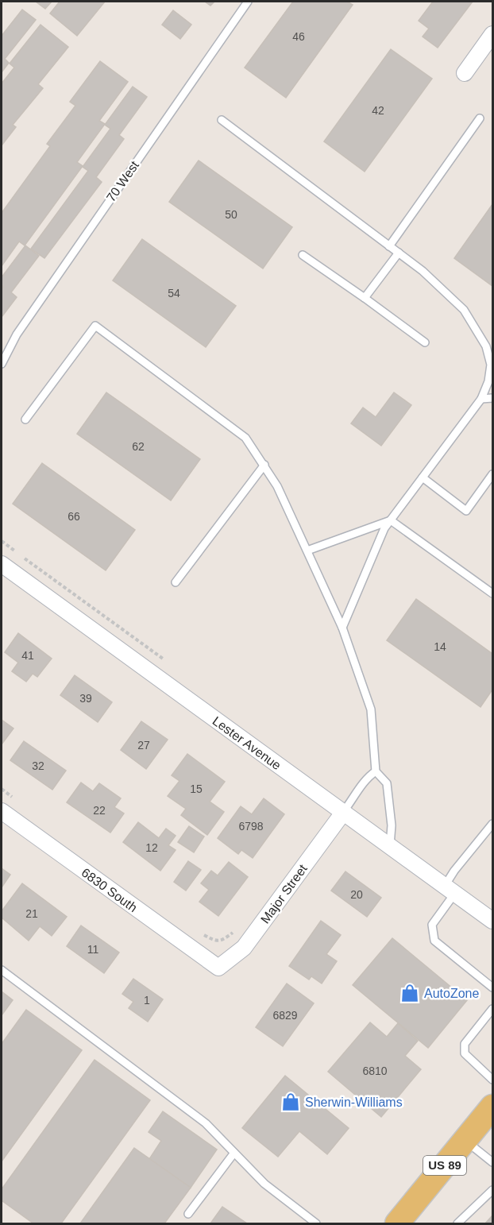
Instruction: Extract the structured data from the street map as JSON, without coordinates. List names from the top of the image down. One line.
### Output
{"streets":{"main road":["US 89"],"street":["Lester Avenue","6830 South","Major Street"],"lane":["70 West"]},"crossings":[["Lester Avenue","Major Street"],["6830 South","Major Street"]],"places":{"shop":["AutoZone","Sherwin-Williams"]},"house_numbers":["46","42","50","54","62","66","14","41","39","27","32","15","22","6798","12","20","21","11","1","6829","6810"]}
